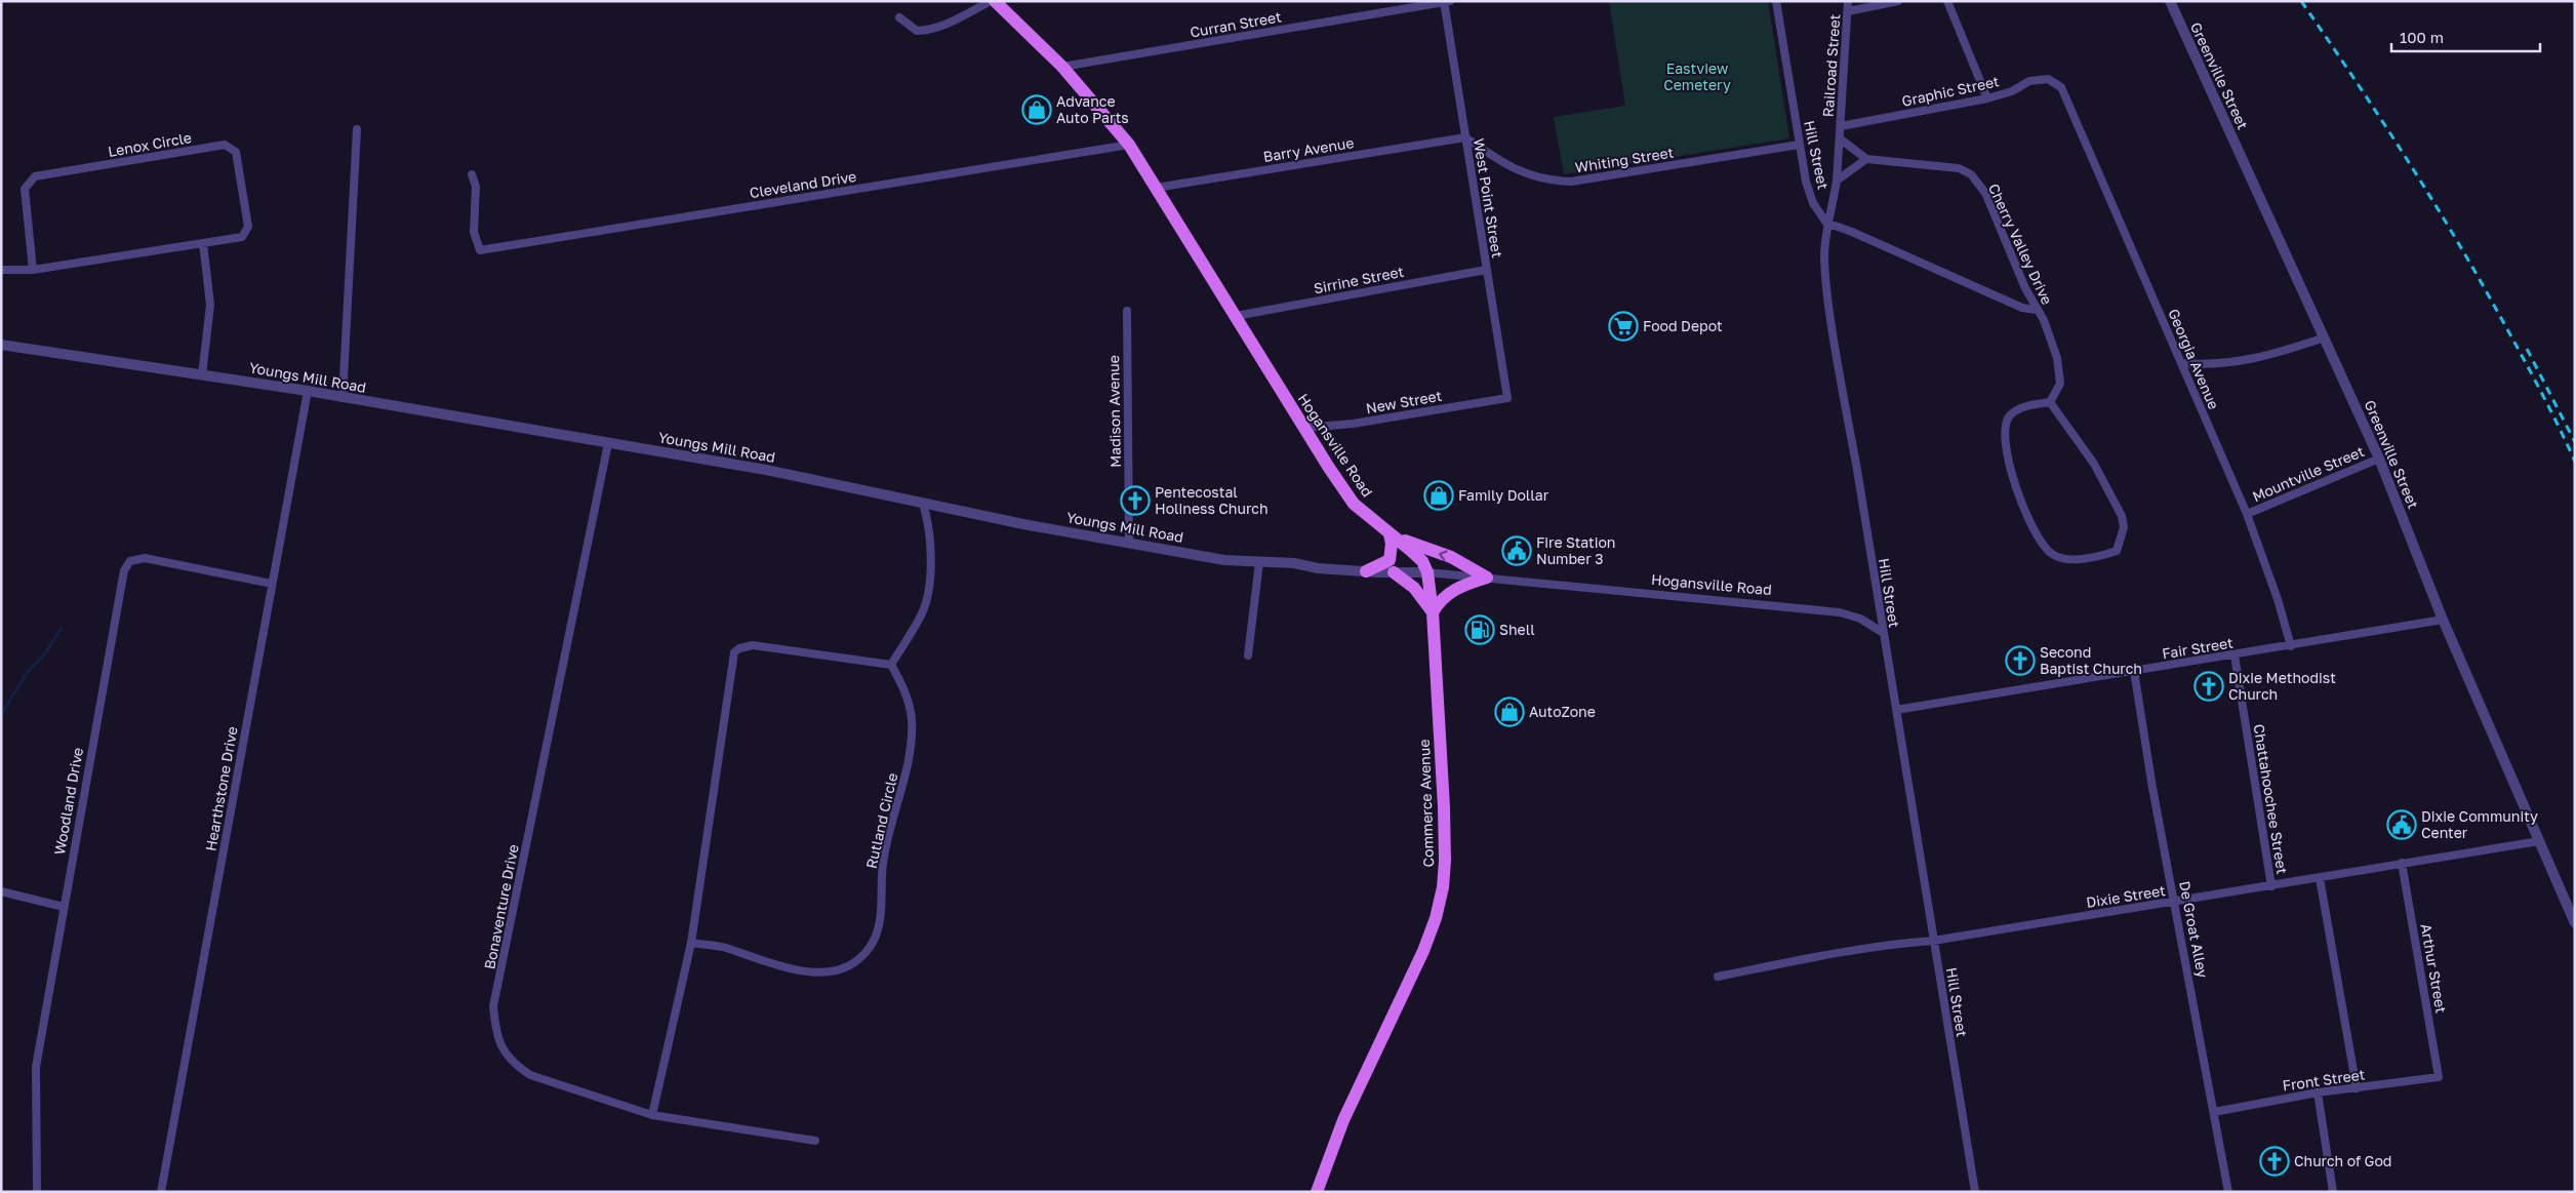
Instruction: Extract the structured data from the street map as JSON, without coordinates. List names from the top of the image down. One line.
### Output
{"streets":{"main road":["Hogansville Road","Commerce Avenue"],"street":["Curran Street","Railroad Street","Greenville Street","Graphic Street","Lenox Circle","Barry Avenue","Hill Street","Whiting Street","Cleveland Drive","West Point Street","Cherry Valley Drive","Sirrine Street","Georgia Avenue","Youngs Mill Road","New Street","Madison Avenue","Mountville Street","Fair Street","Hearthstone Drive","Chattahoochee Street","Woodland Drive","Rutland Circle","Dixie Street","Bonaventure Drive","De Groat Alley","Arthur Street","Front Street"]},"crossings":[["Curran Street","West Point Street"],["Curran Street","Hogansville Road"],["Railroad Street","Graphic Street"],["Railroad Street","Hill Street"],["Greenville Street","Mountville Street"],["Greenville Street","Fair Street"],["Greenville Street","Dixie Street"],["Graphic Street","Georgia Avenue"],["Barry Avenue","Whiting Street"],["Barry Avenue","West Point Street"],["Barry Avenue","Hogansville Road"],["Hill Street","Whiting Street"],["Hill Street","Hogansville Road"],["Hill Street","Fair Street"],["Hill Street","Dixie Street"],["Whiting Street","West Point Street"],["Cleveland Drive","Hogansville Road"],["West Point Street","Sirrine Street"],["West Point Street","New Street"],["Sirrine Street","Hogansville Road"],["Georgia Avenue","Mountville Street"],["Georgia Avenue","Fair Street"],["Youngs Mill Road","Madison Avenue"],["Youngs Mill Road","Hogansville Road"],["Youngs Mill Road","Hearthstone Drive"],["Youngs Mill Road","Commerce Avenue"],["Youngs Mill Road","Bonaventure Drive"],["New Street","Hogansville Road"],["Hogansville Road","Commerce Avenue"],["Fair Street","Chattahoochee Street"],["Fair Street","De Groat Alley"],["Hearthstone Drive","Woodland Drive"],["Chattahoochee Street","Dixie Street"],["Dixie Street","De Groat Alley"],["Dixie Street","Arthur Street"],["De Groat Alley","Front Street"],["Arthur Street","Front Street"]],"parks":["Eastview Cemetery"],"places":{"shop":["Advance Auto Parts","Family Dollar","AutoZone"],"supermarket":["Food Depot"],"church":["Pentecostal Holiness Church","Second Baptist Church","Dixie Methodist Church","Church of God"],"public building":["Fire Station Number 3","Dixie Community Center"],"fuel station":["Shell"]},"scale_bar":"100 m"}
